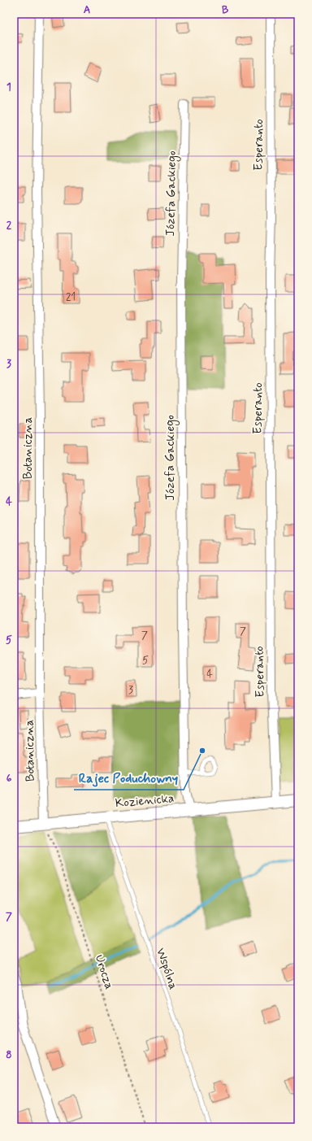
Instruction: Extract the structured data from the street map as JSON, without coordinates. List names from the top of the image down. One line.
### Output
{"streets":{"main road":["Kozienicka"],"street":["Esperanto","Józefa Gackiego","Botaniczna"],"lane":["Wspólna"],"path":["Urocza"]},"crossings":[["Esperanto","Kozienicka"],["Józefa Gackiego","Kozienicka"],["Botaniczna","Kozienicka"],["Botaniczna","Urocza"],["Kozienicka","Wspólna"],["Kozienicka","Urocza"]],"places":["Rajec Poduchowny"],"house_numbers":["21","7","7","5","4","3"],"grid":{"columns":["A","B"],"rows":["1","2","3","4","5","6","7","8"]}}
